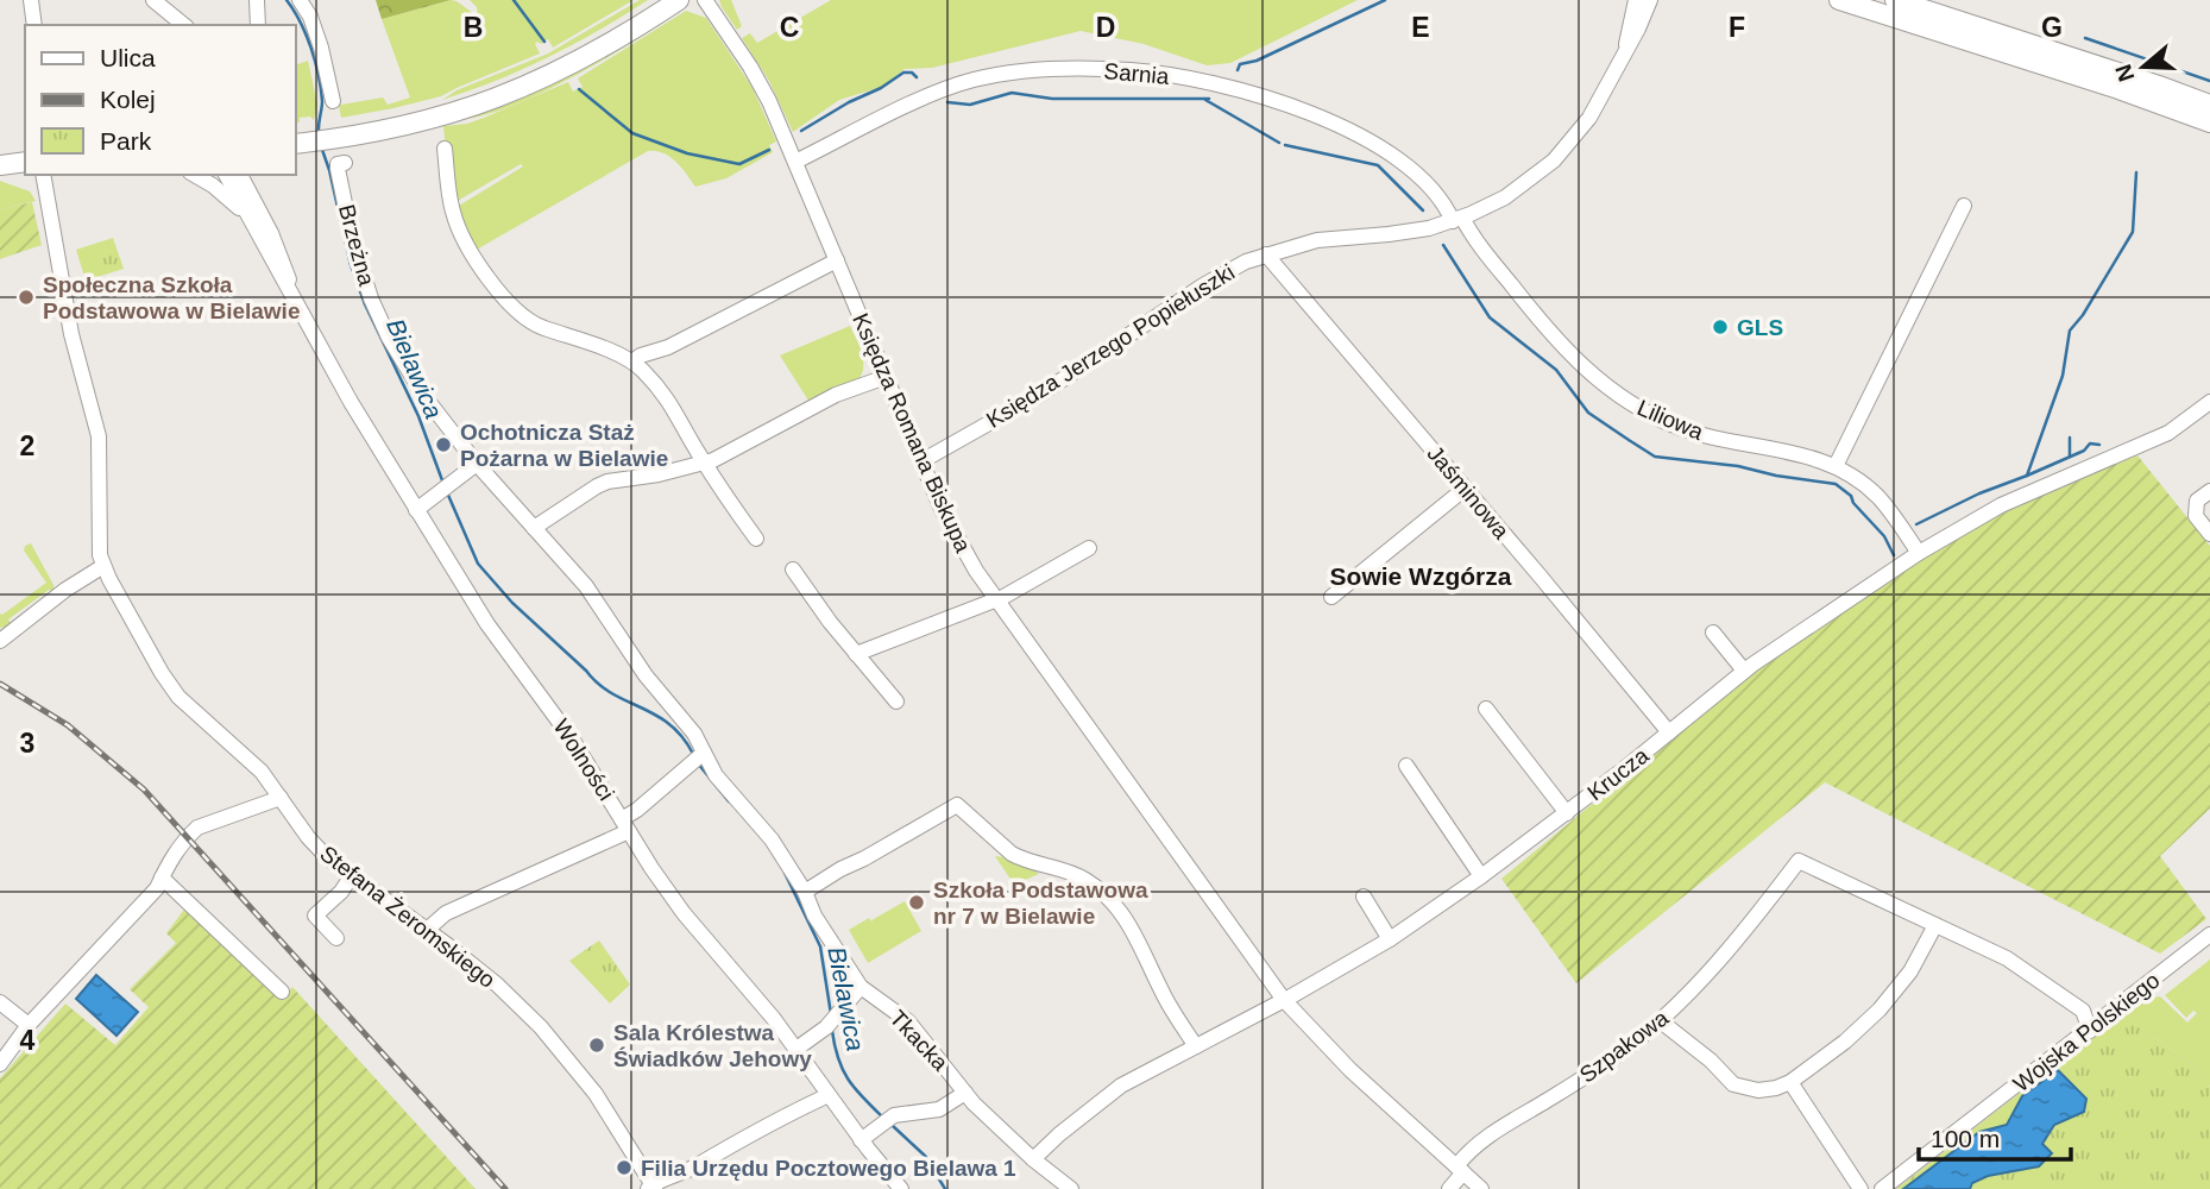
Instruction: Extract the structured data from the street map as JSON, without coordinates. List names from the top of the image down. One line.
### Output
{"streets":{"street":["Sarnia","Brzeżna","Księdza Jerzego Popiełuszki","Liliowa","Księdza Romana Biskupa","Jaśminowa","Wolności","Krucza","Stefana Żeromskiego","Wojska Polskiego","Tkacka","Szpakowa"]},"crossings":[["Sarnia","Księdza Jerzego Popiełuszki"],["Sarnia","Liliowa"],["Sarnia","Księdza Romana Biskupa"],["Brzeżna","Tkacka"],["Księdza Jerzego Popiełuszki","Liliowa"],["Księdza Jerzego Popiełuszki","Księdza Romana Biskupa"],["Księdza Jerzego Popiełuszki","Jaśminowa"],["Liliowa","Krucza"],["Księdza Romana Biskupa","Krucza"],["Księdza Romana Biskupa","Szpakowa"],["Jaśminowa","Krucza"],["Krucza","Tkacka"]],"districts":["Sowie Wzgórza"],"water":["Bielawica"],"places":["Społeczna Szkoła Podstawowa w Bielawie","GLS","Ochotnicza Staż Pożarna w Bielawie","Szkoła Podstawowa nr 7 w Bielawie","Sala Królestwa Świadków Jehowy","Filia Urzędu Pocztowego Bielawa 1"],"legend":["Ulica","Kolej","Park"],"scale_bar":"100 m","north":"left","grid":{"columns":["B","C","D","E","F","G"],"rows":["2","3","4"]}}
